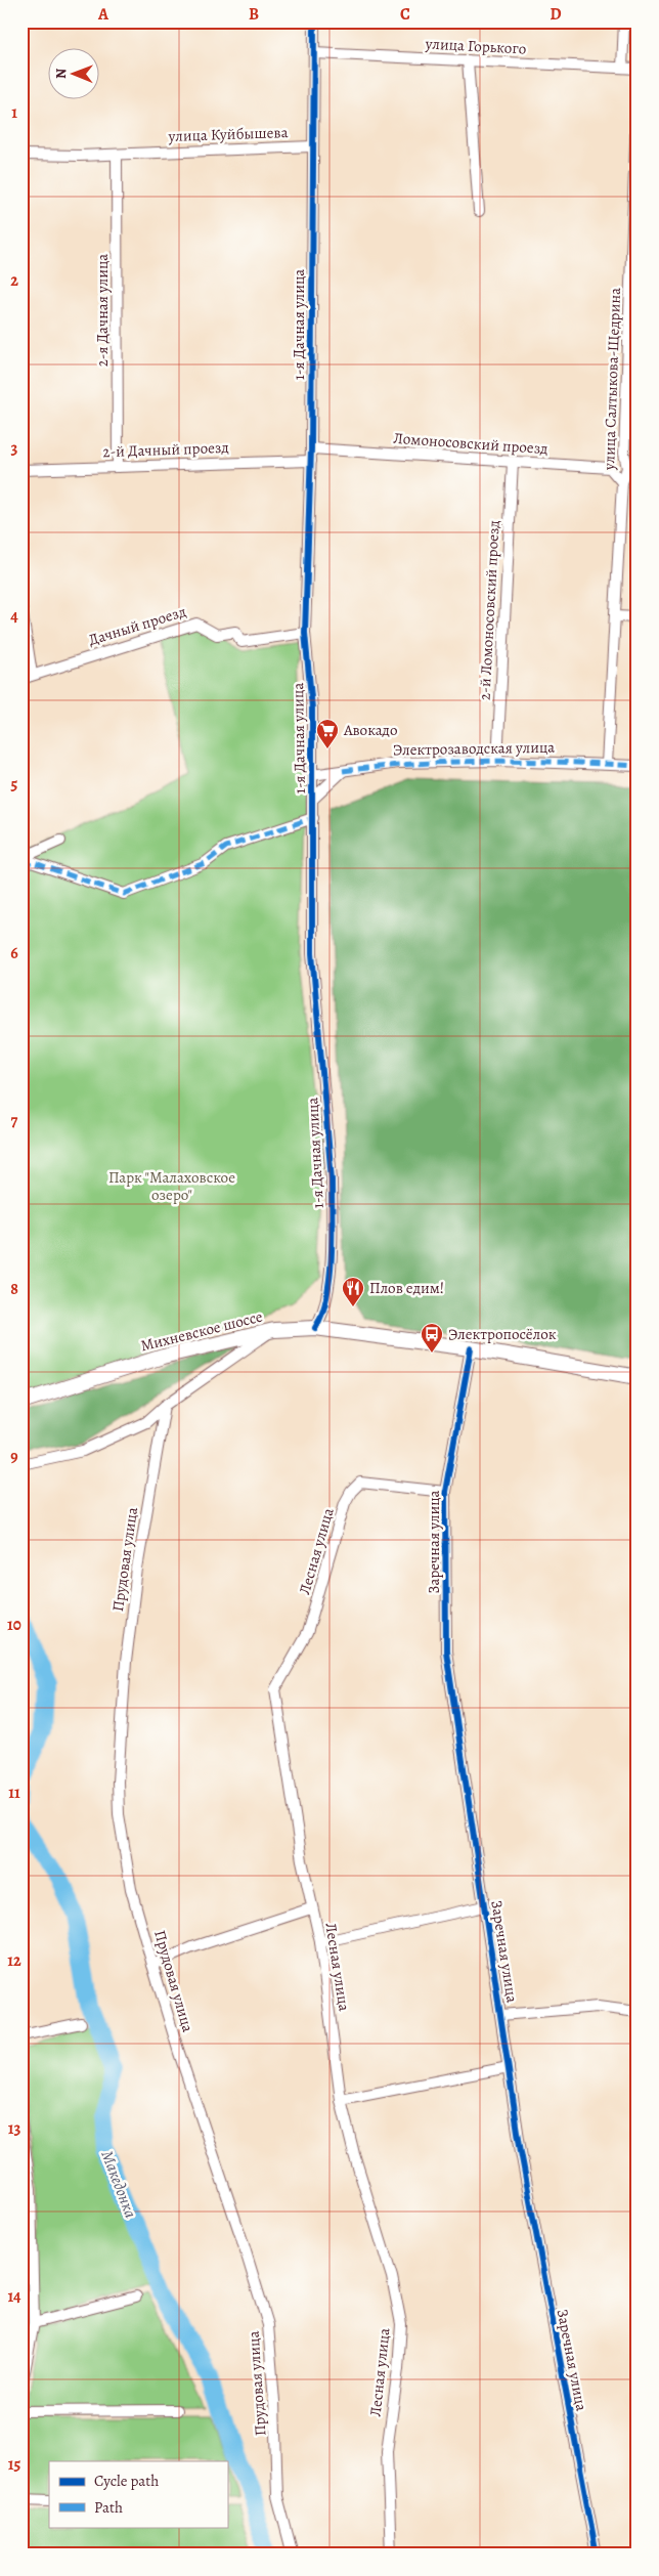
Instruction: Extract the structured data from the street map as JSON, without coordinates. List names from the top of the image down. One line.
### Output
{"streets":{"main road":["Михневское шоссе"],"street":["улица Горького","улица Куйбышева","2-я Дачная улица","1-я Дачная улица","улица Салтыкова-Щедрина","Ломоносовский проезд","2-й Дачный проезд","2-й Ломоносовский проезд","Дачный проезд","Электрозаводская улица","Заречная улица","Лесная улица","Прудовая улица"]},"crossings":[["улица Куйбышева","2-я Дачная улица"],["улица Куйбышева","1-я Дачная улица"],["2-я Дачная улица","2-й Дачный проезд"],["1-я Дачная улица","Ломоносовский проезд"],["1-я Дачная улица","2-й Дачный проезд"],["1-я Дачная улица","Дачный проезд"],["1-я Дачная улица","Электрозаводская улица"],["1-я Дачная улица","Михневское шоссе"],["улица Салтыкова-Щедрина","Электрозаводская улица"],["Ломоносовский проезд","2-й Ломоносовский проезд"],["2-й Ломоносовский проезд","Электрозаводская улица"],["Михневское шоссе","Заречная улица"],["Заречная улица","Лесная улица"]],"water":["Македонка"],"parks":["Парк \"Малаховское озеро\""],"places":{"supermarket":["Авокадо"],"restaurant":["Плов едим!"],"bus stop":["Электропосёлок"]},"legend":["Cycle path","Path"],"north":"left","grid":{"columns":["A","B","C","D"],"rows":["1","2","3","4","5","6","7","8","9","10","11","12","13","14","15"]}}
